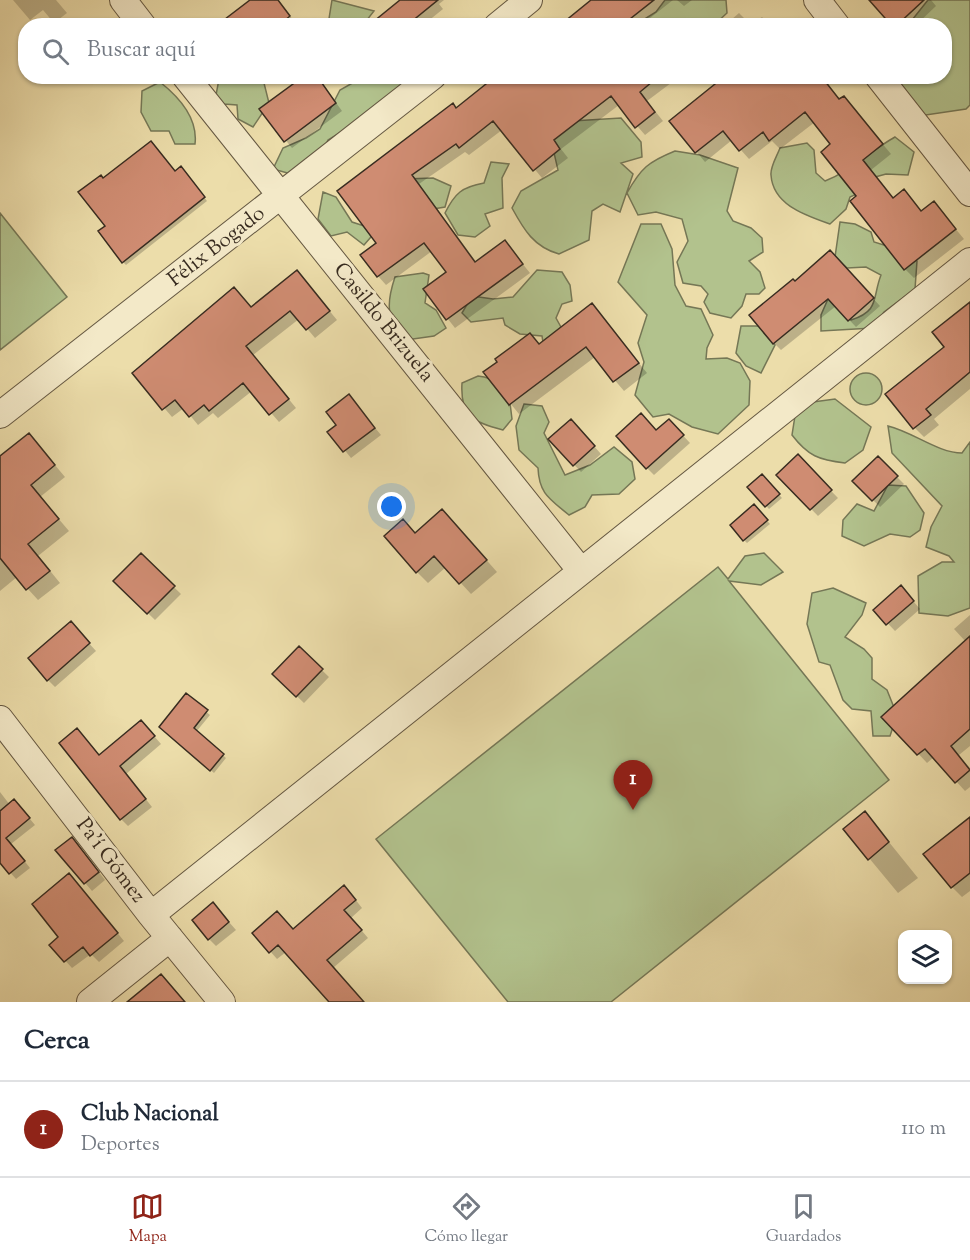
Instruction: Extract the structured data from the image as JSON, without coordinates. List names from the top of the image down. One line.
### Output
{"streets":{"street":["Félix Bogado","Casildo Brizuela","Pa'í Gómez"]},"crossings":[["Félix Bogado","Casildo Brizuela"]],"page":{"search":"Buscar aquí","pins":"1","heading":"Cerca","list":[{"mark":"1","name":"Club Nacional","note":"Deportes","value":"110 m"}],"nav":["Mapa","Cómo llegar","Guardados"]}}
